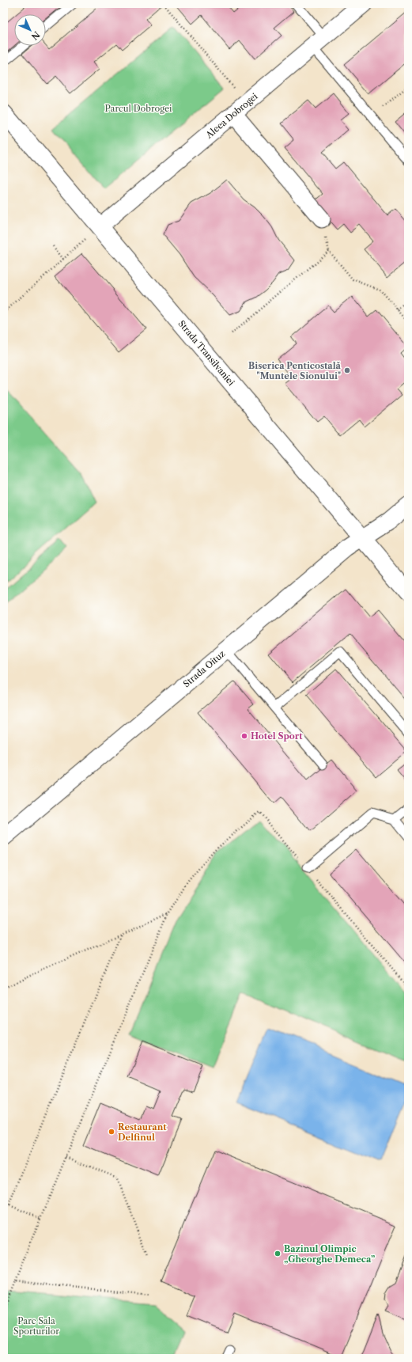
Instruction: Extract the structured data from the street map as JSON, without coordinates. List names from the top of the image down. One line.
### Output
{"streets":{"street":["Aleea Dobrogei","Strada Transilvaniei","Strada Oituz"]},"crossings":[["Aleea Dobrogei","Strada Transilvaniei"],["Strada Transilvaniei","Strada Oituz"]],"parks":["Parcul Dobrogei","Parc Sala Sporturilor"],"places":["Biserica Penticostală \"Muntele Sionului\"","Hotel Sport","Restaurant Delfinul","Bazinul Olimpic „Gheorghe Demeca”"],"north":"bottom right"}
